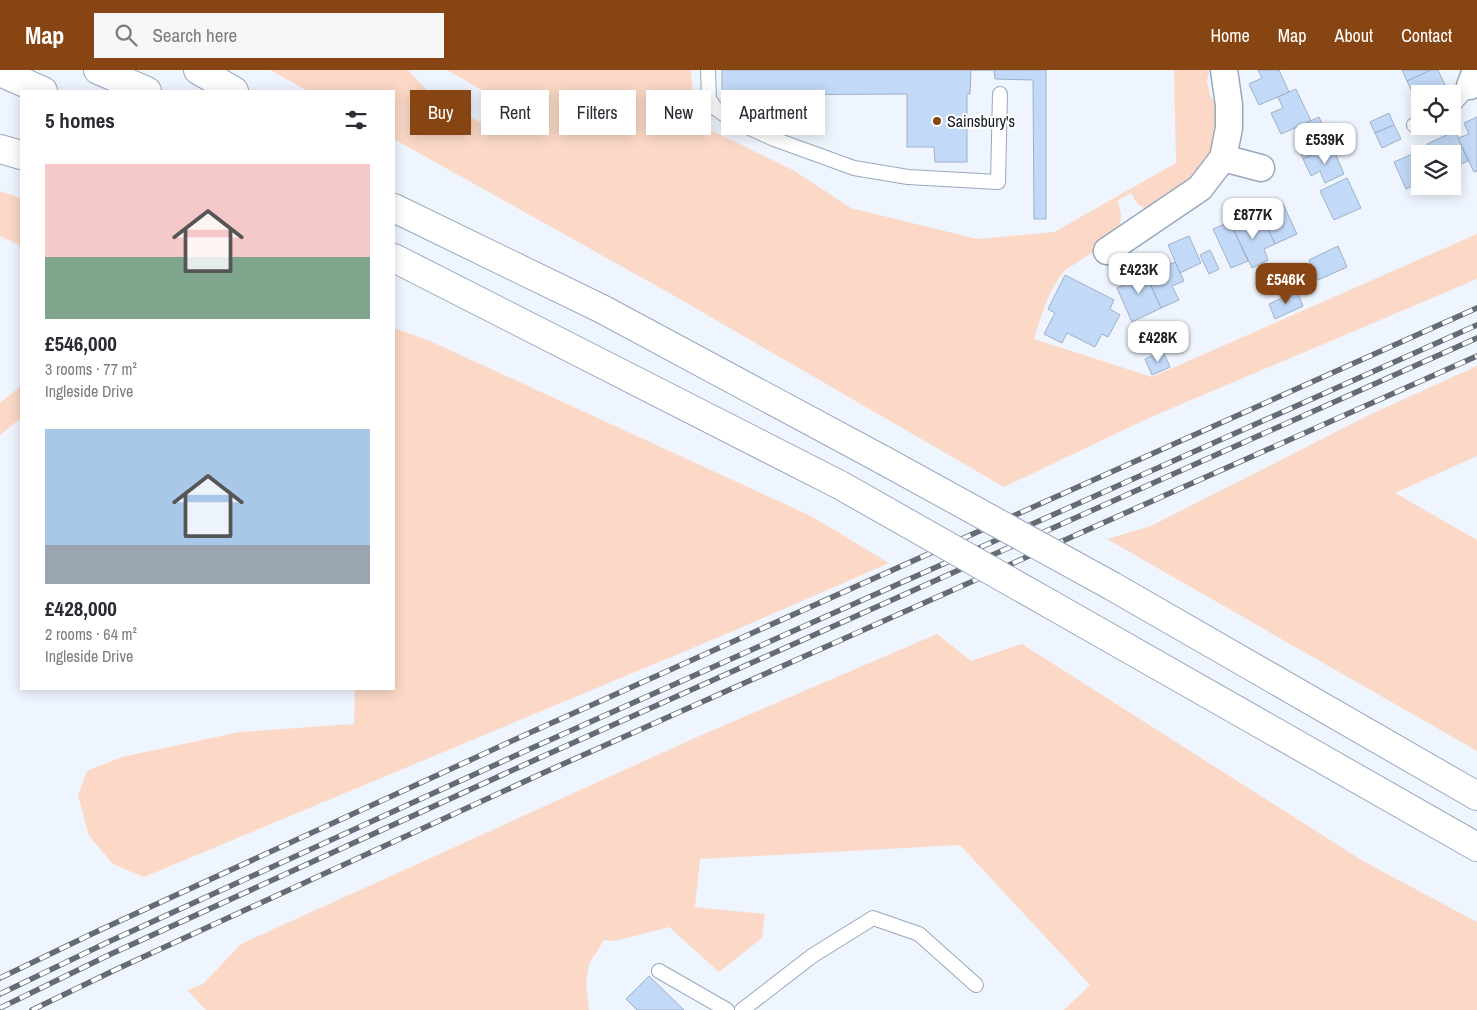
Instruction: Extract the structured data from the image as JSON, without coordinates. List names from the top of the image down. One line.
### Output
{"places":["Sainsbury's"],"page":{"header":"Map","search":"Search here","nav":["Home","Map","About","Contact"],"chip":["Buy","Rent","Filters","New","Apartment"],"heading":"5 homes","price":["£539K","£877K","£423K","£546K","£428K"],"list":[{"name":"£546,000","note":"3 rooms · 77 m² · Ingleside Drive"},{"name":"£428,000","note":"2 rooms · 64 m² · Ingleside Drive"}]}}
